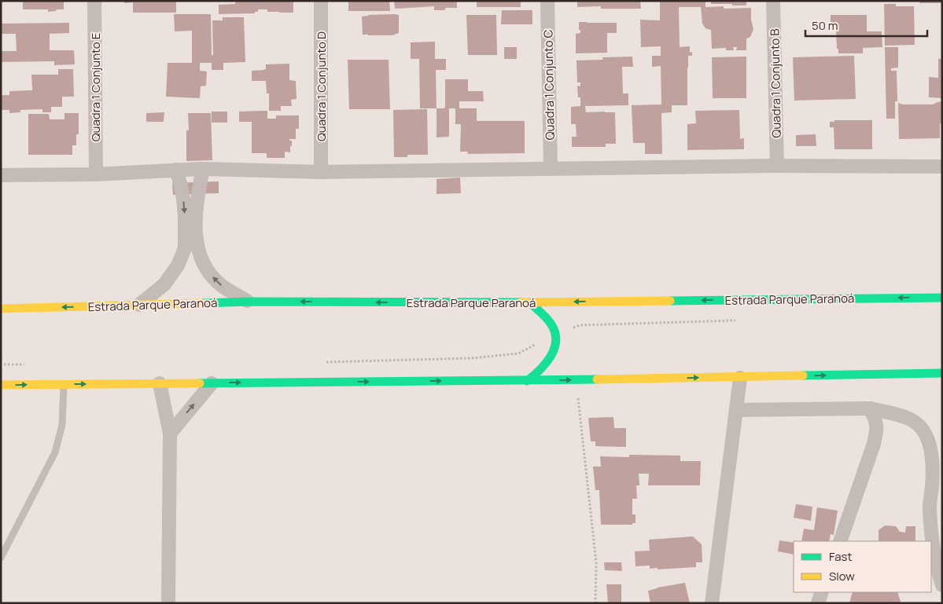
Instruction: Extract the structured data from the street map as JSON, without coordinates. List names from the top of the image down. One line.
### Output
{"streets":{"main road":["Estrada Parque Paranoá"],"street":["Quadra 1 Conjunto B","Quadra 1 Conjunto C","Quadra 1 Conjunto D","Quadra 1 Conjunto E"]},"legend":["Fast","Slow"],"scale_bar":"50 m"}
